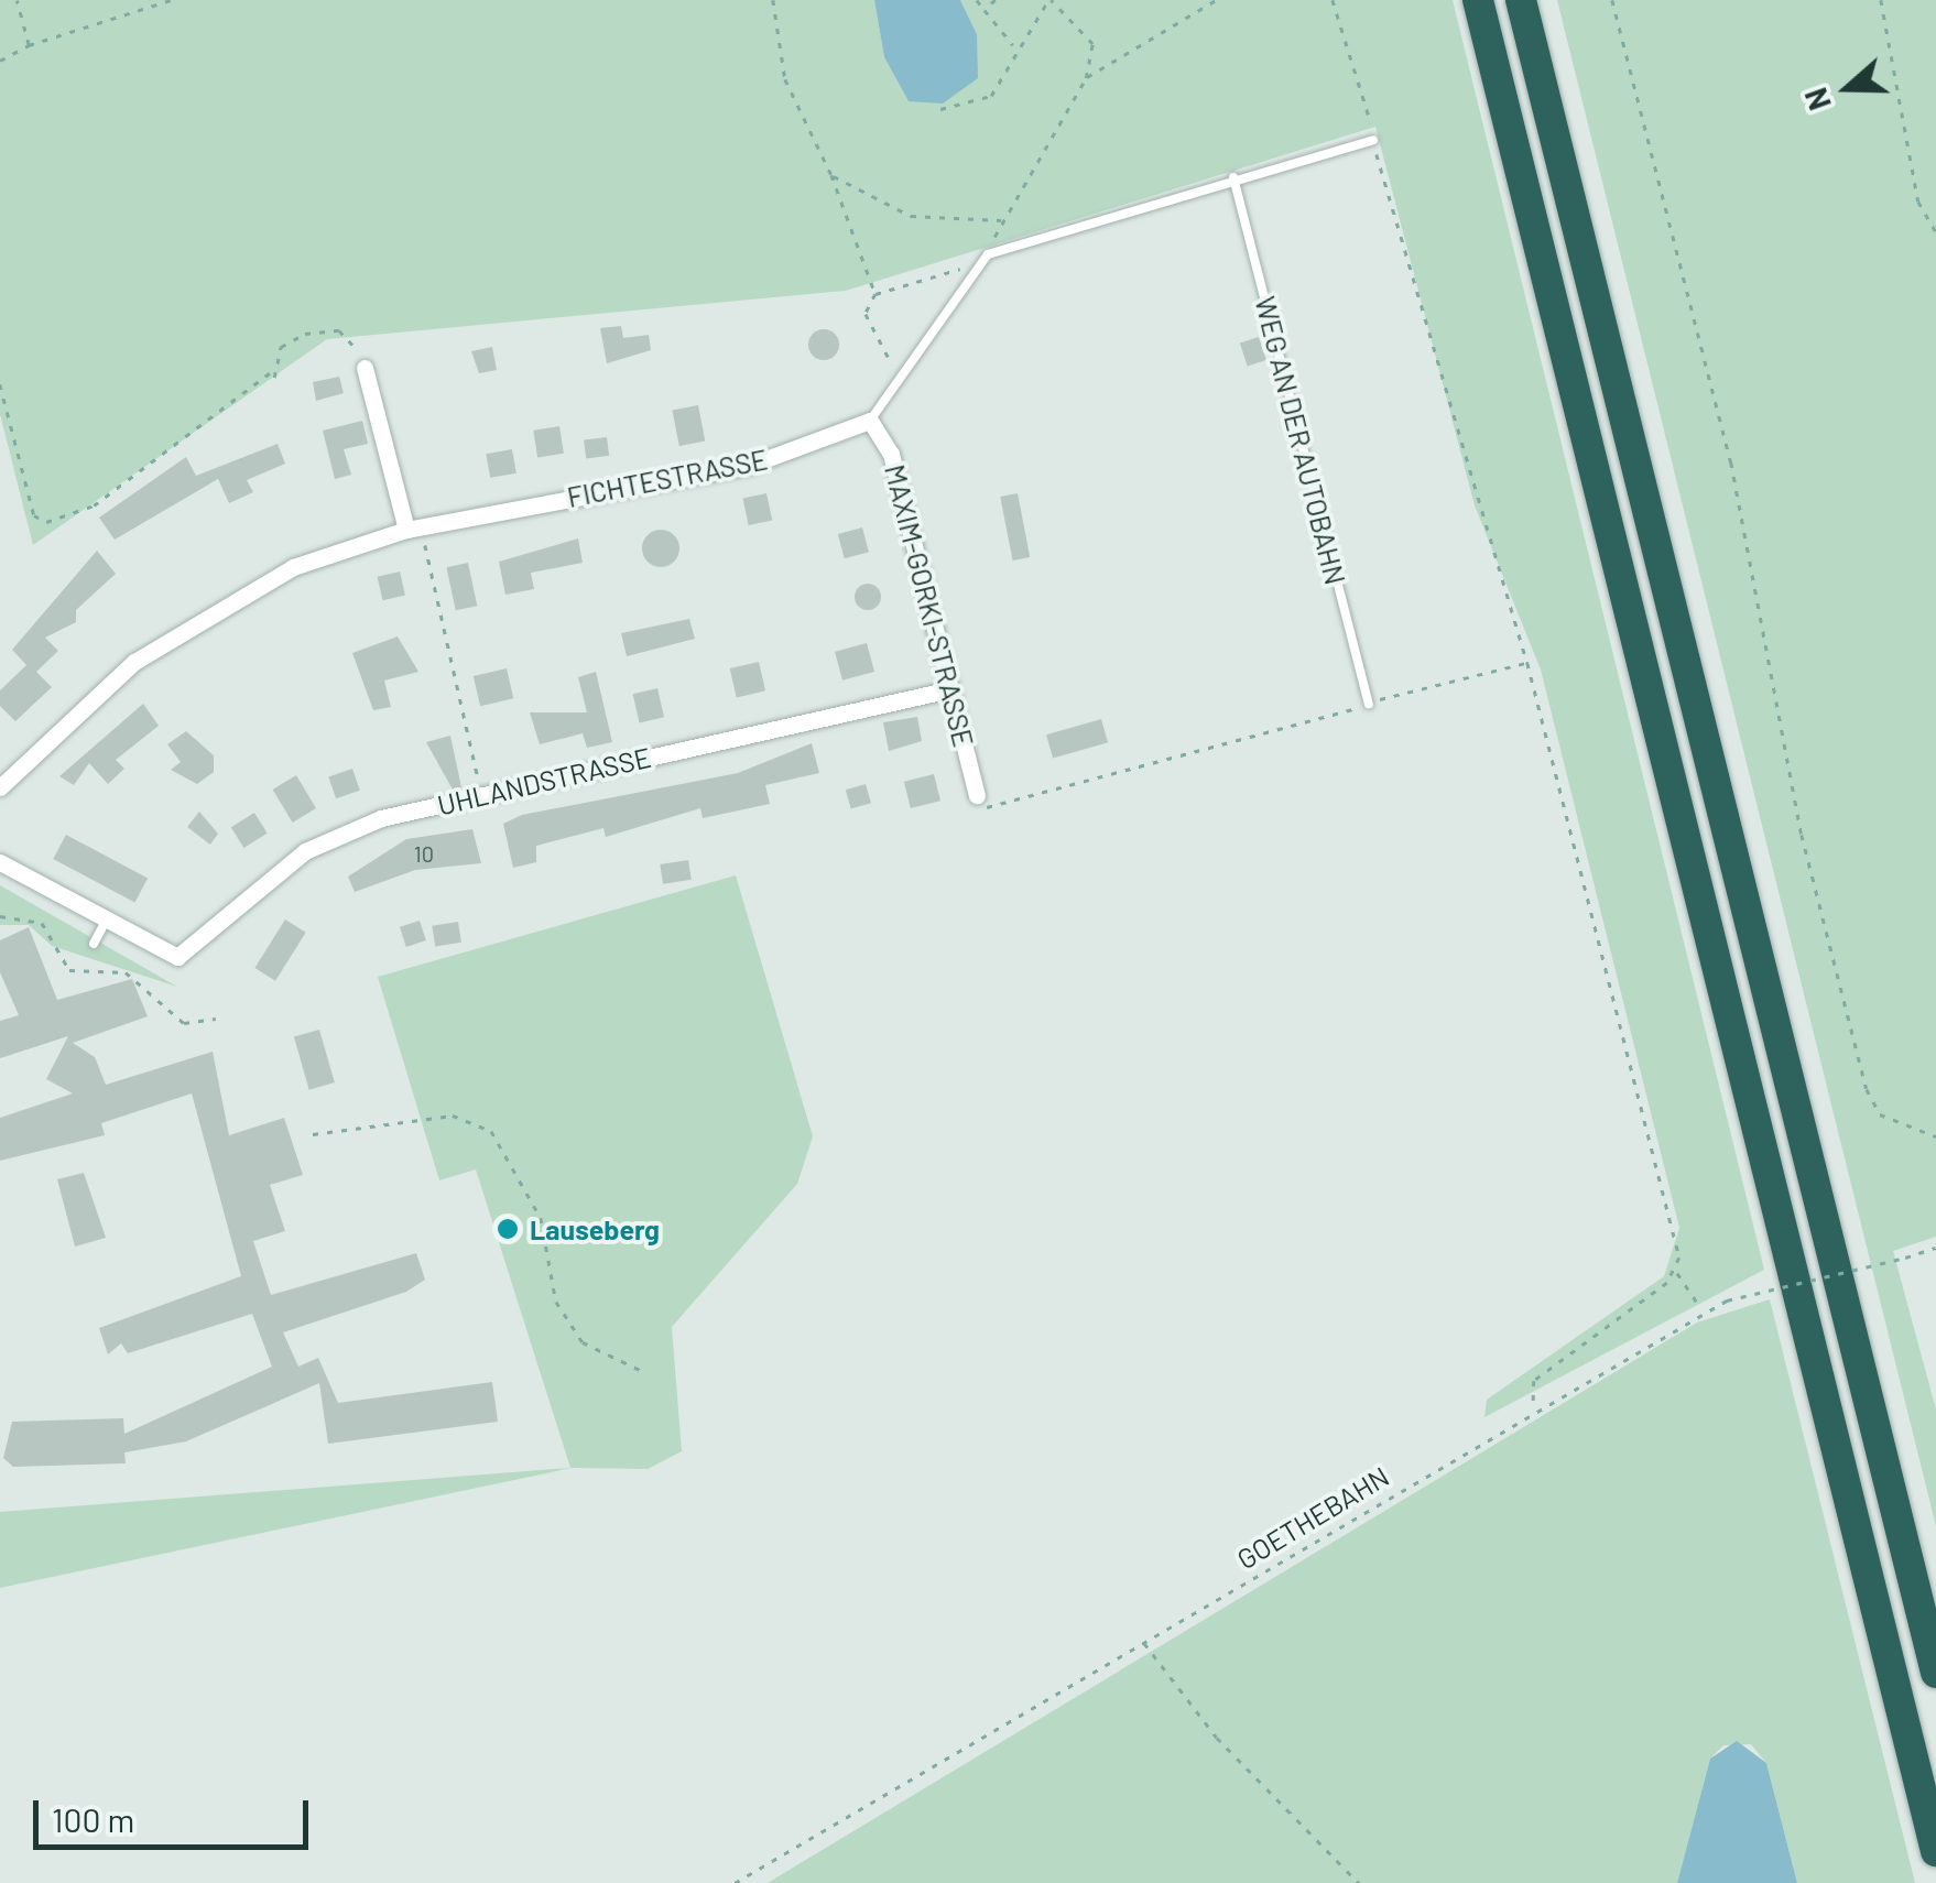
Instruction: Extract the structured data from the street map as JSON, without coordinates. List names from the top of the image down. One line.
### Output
{"streets":{"street":["FICHTESTRASSE","MAXIM-GORKI-STRASSE","UHLANDSTRASSE"],"lane":["WEG AN DER AUTOBAHN"],"path":["GOETHEBAHN"]},"crossings":[["FICHTESTRASSE","MAXIM-GORKI-STRASSE"],["MAXIM-GORKI-STRASSE","UHLANDSTRASSE"]],"places":["Lauseberg"],"house_numbers":["10"],"scale_bar":"100 m","north":"left"}
